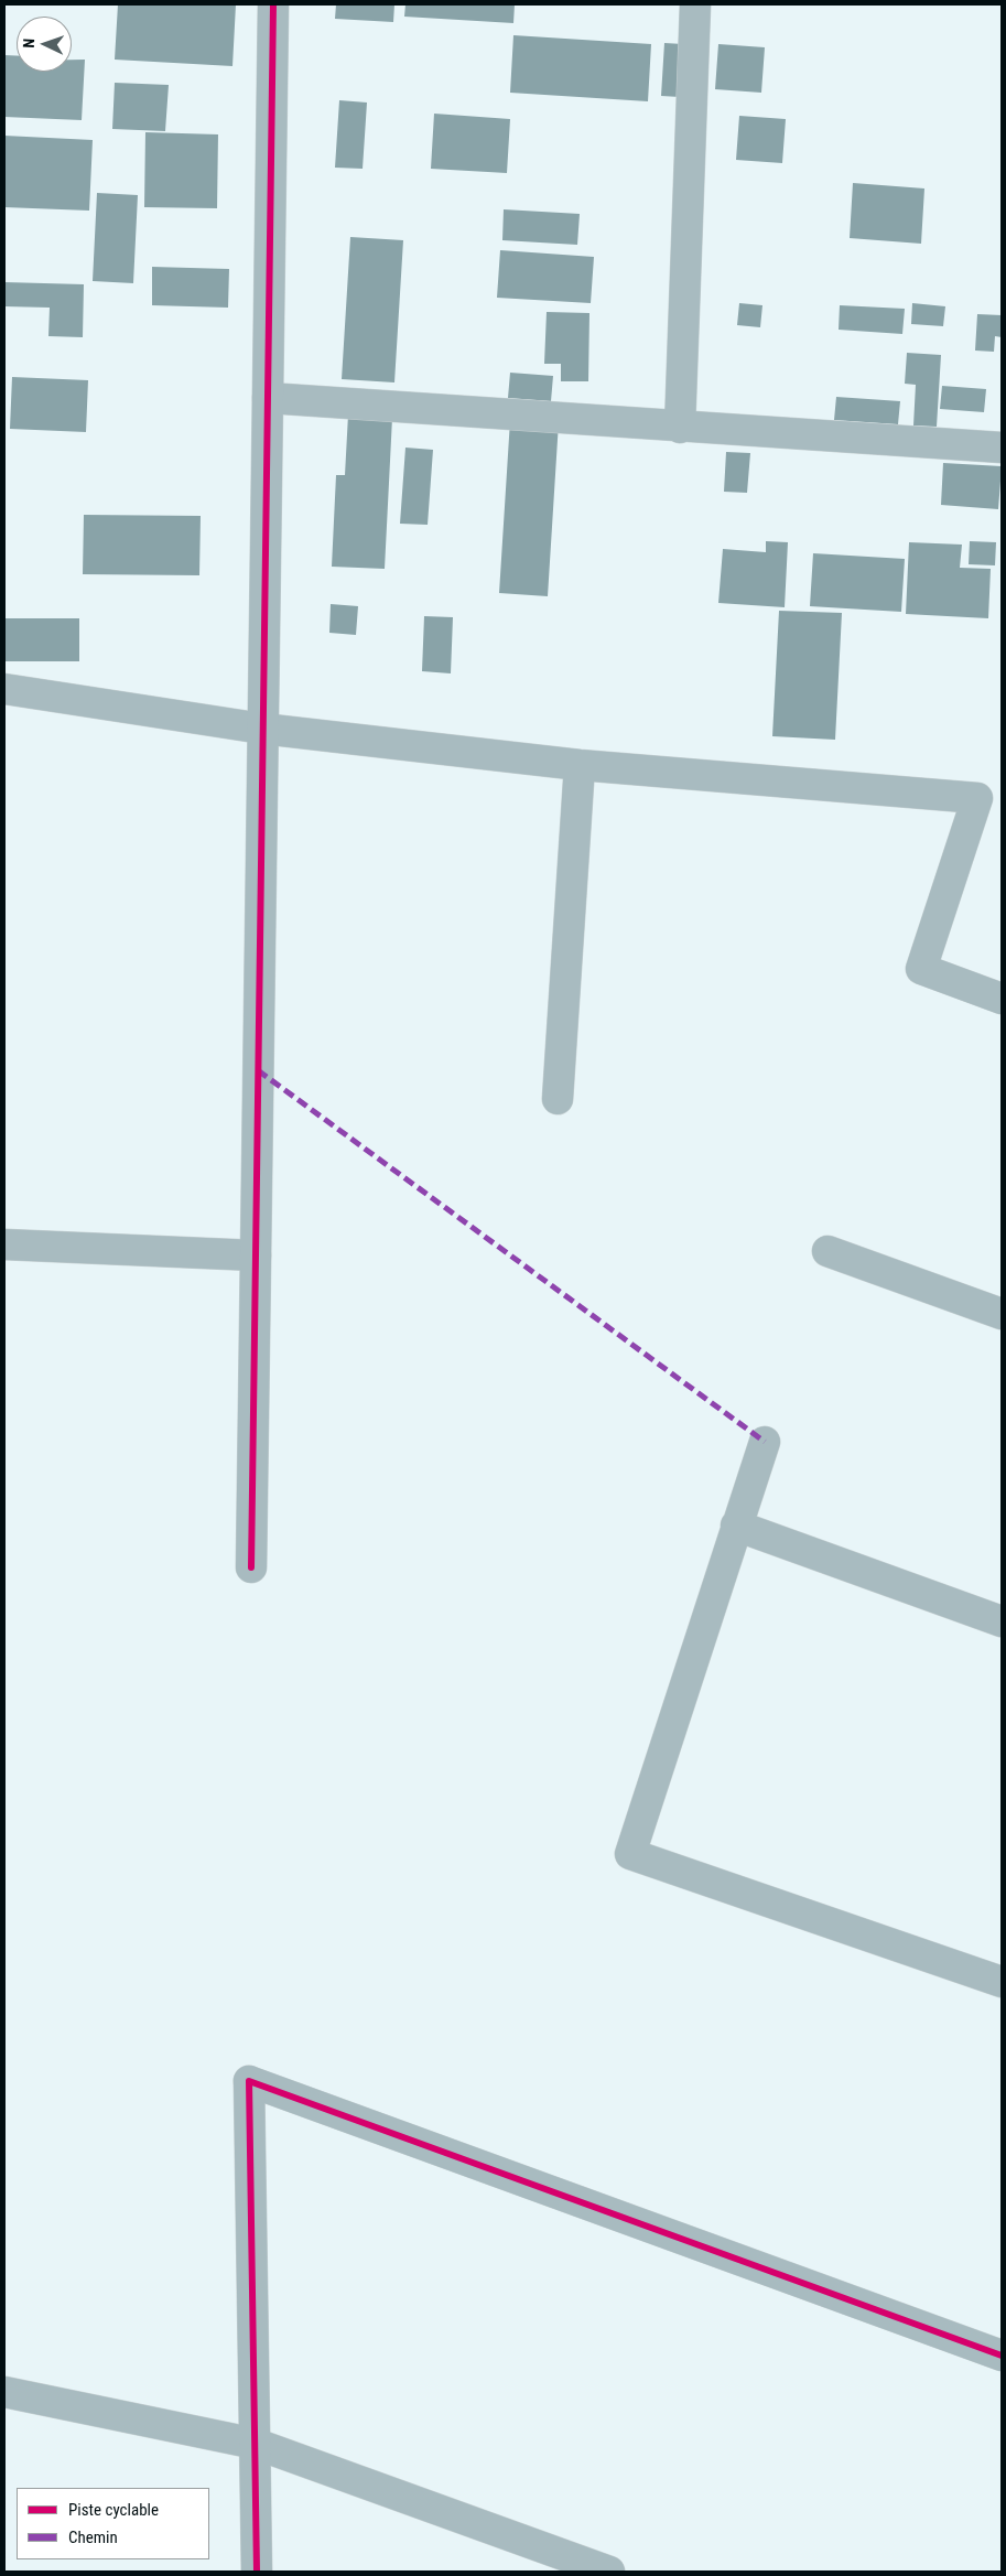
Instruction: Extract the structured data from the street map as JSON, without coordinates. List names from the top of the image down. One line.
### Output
{"legend":["Piste cyclable","Chemin"],"north":"left"}
